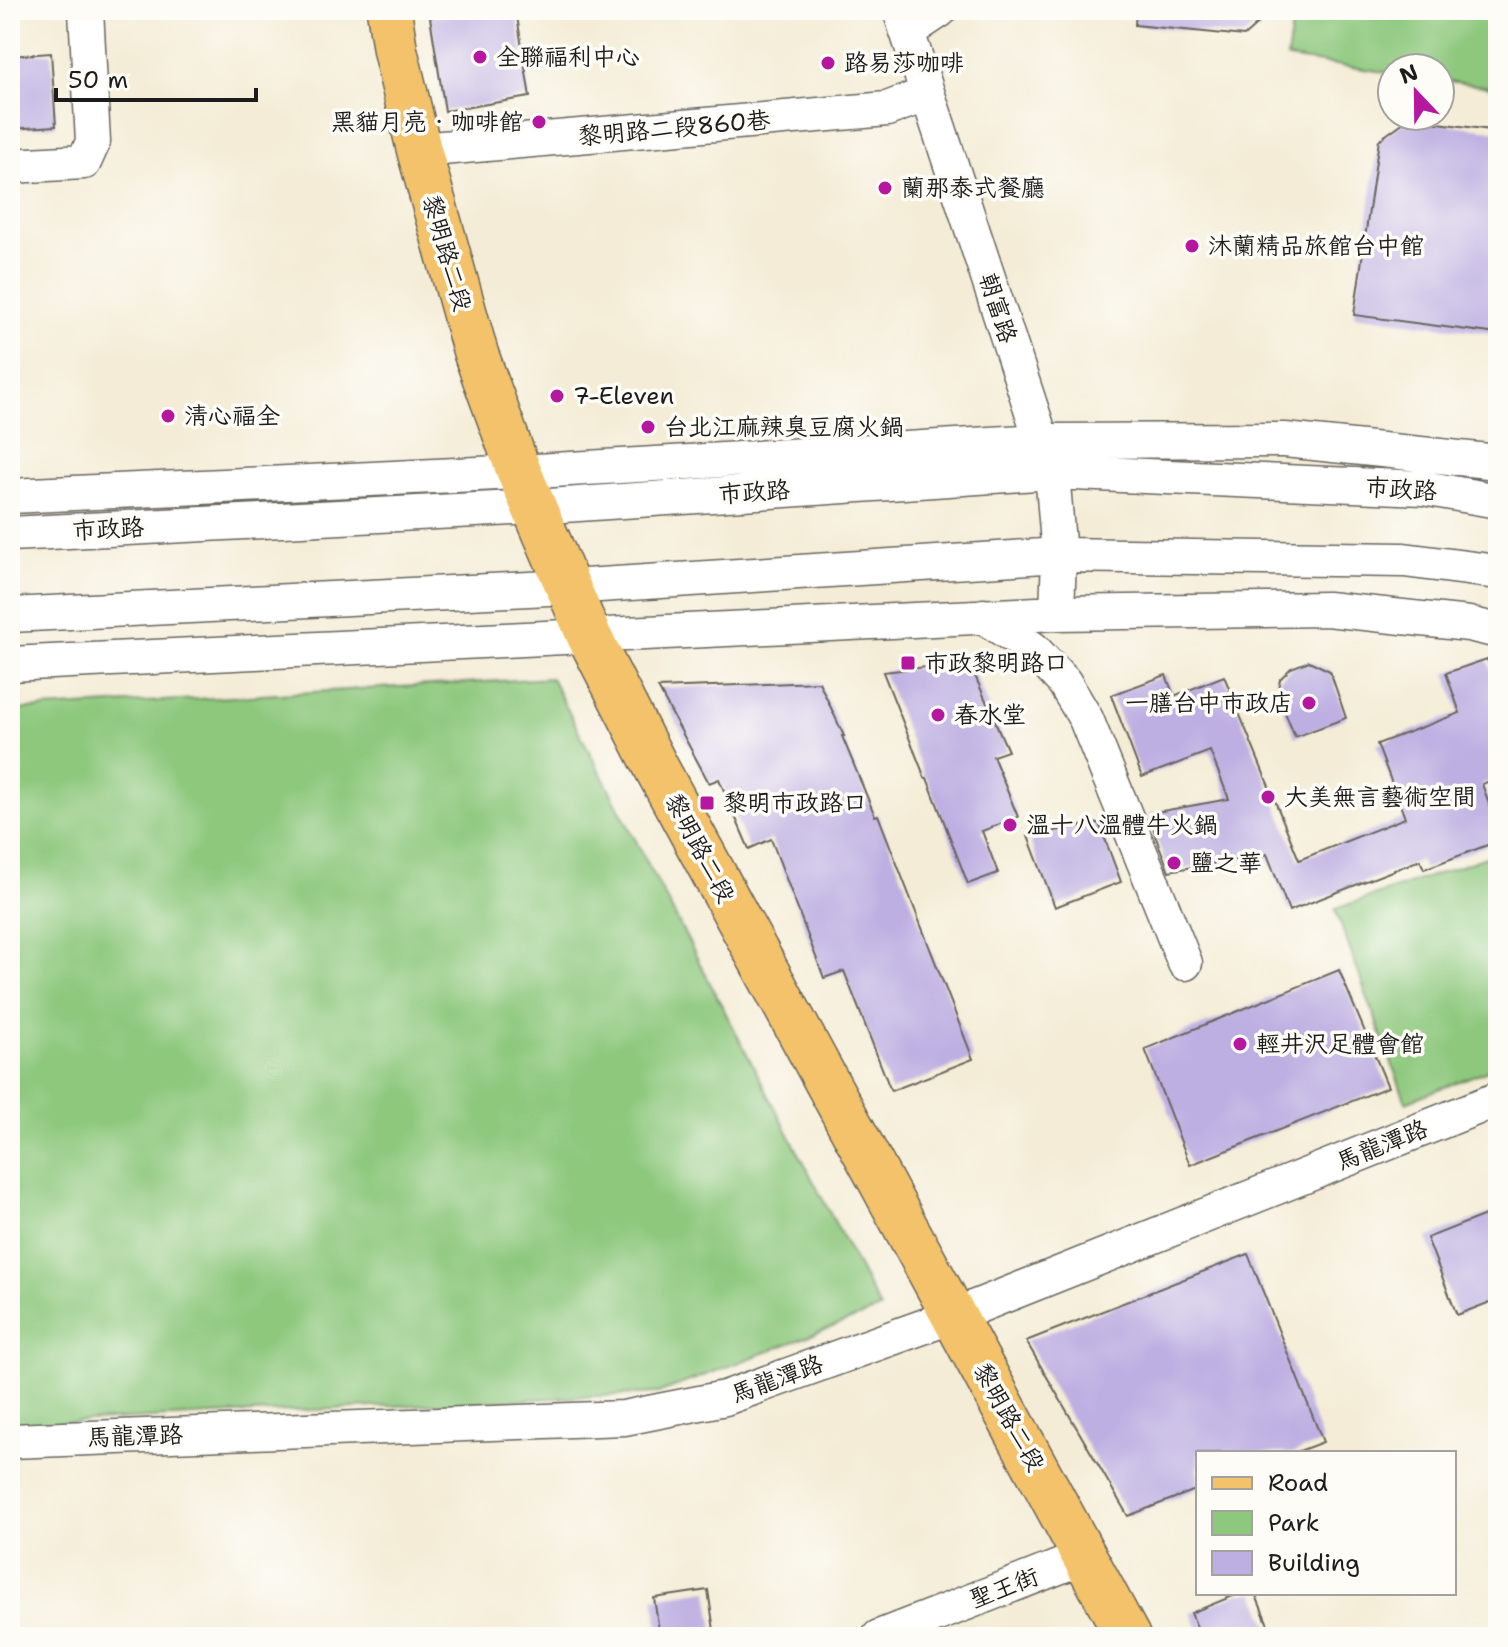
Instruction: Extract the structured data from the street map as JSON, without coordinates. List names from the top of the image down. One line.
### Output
{"streets":{"main road":["黎明路二段"],"street":["黎明路二段860巷","朝富路","市政路","馬龍潭路","聖王街"]},"crossings":[["黎明路二段860巷","黎明路二段"],["黎明路二段860巷","朝富路"],["黎明路二段","市政路"],["黎明路二段","馬龍潭路"],["黎明路二段","聖王街"],["朝富路","市政路"]],"places":{"other":["全聯福利中心","路易莎咖啡","黑貓月亮．咖啡館","蘭那泰式餐廳","沐蘭精品旅館台中館","7-Eleven","清心福全","台北江麻辣臭豆腐火鍋","一膳台中市政店","春水堂","大美無言藝術空間","溫十八溫體牛火鍋","鹽之華","輕井沢足體會館"],"transit":["市政黎明路口","黎明市政路口"]},"legend":["Road","Park","Building"],"scale_bar":"50 m","north":"top"}
